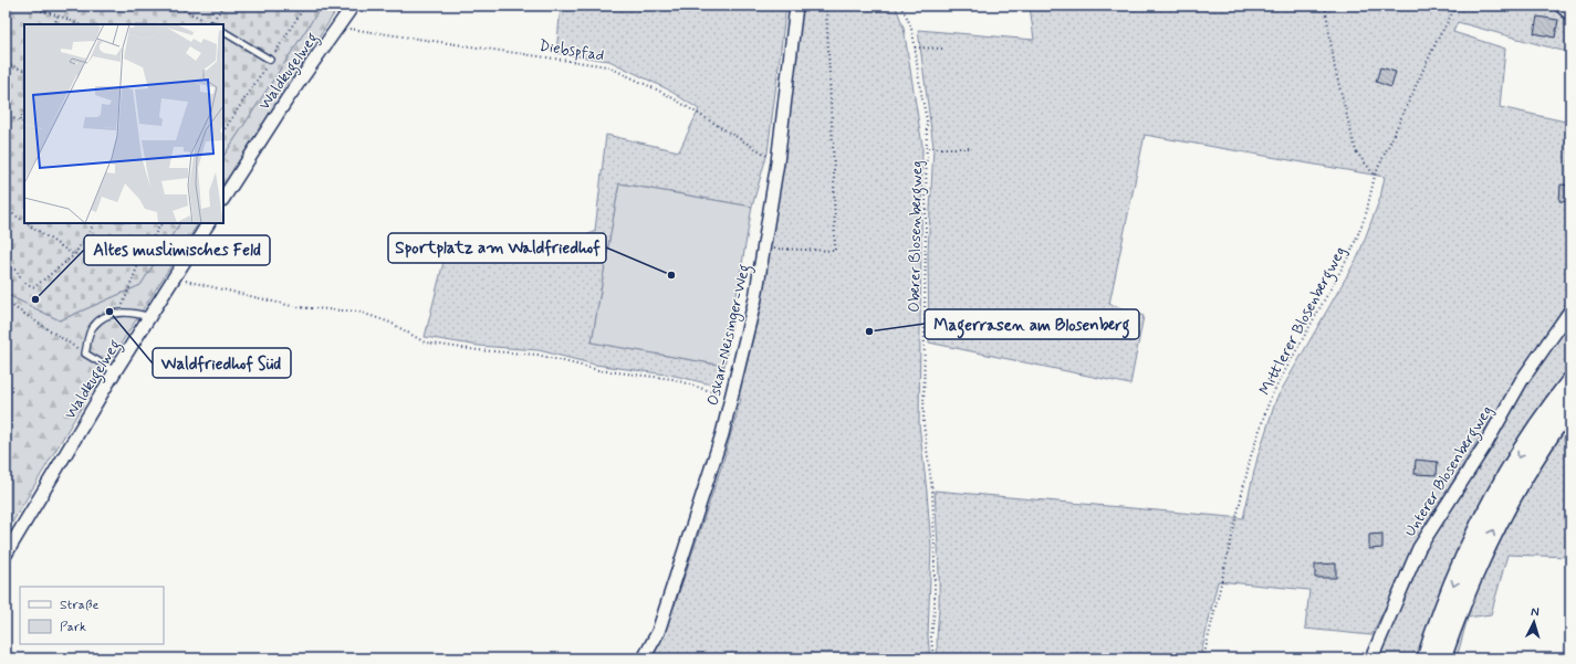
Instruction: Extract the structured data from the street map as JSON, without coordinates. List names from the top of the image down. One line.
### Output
{"streets":{"street":["Waldkugelweg","Oskar-Neisinger-Weg","Unterer Blosenbergweg"],"path":["Diebspfad","Oberer Blosenbergweg","Mittlerer Blosenbergweg"]},"crossings":[["Diebspfad","Waldkugelweg"],["Diebspfad","Oskar-Neisinger-Weg"]],"places":["Sportplatz am Waldfriedhof","Altes muslimisches Feld","Waldfriedhof Süd","Magerrasen am Blosenberg"],"legend":["Straße","Park"],"north":"top"}
